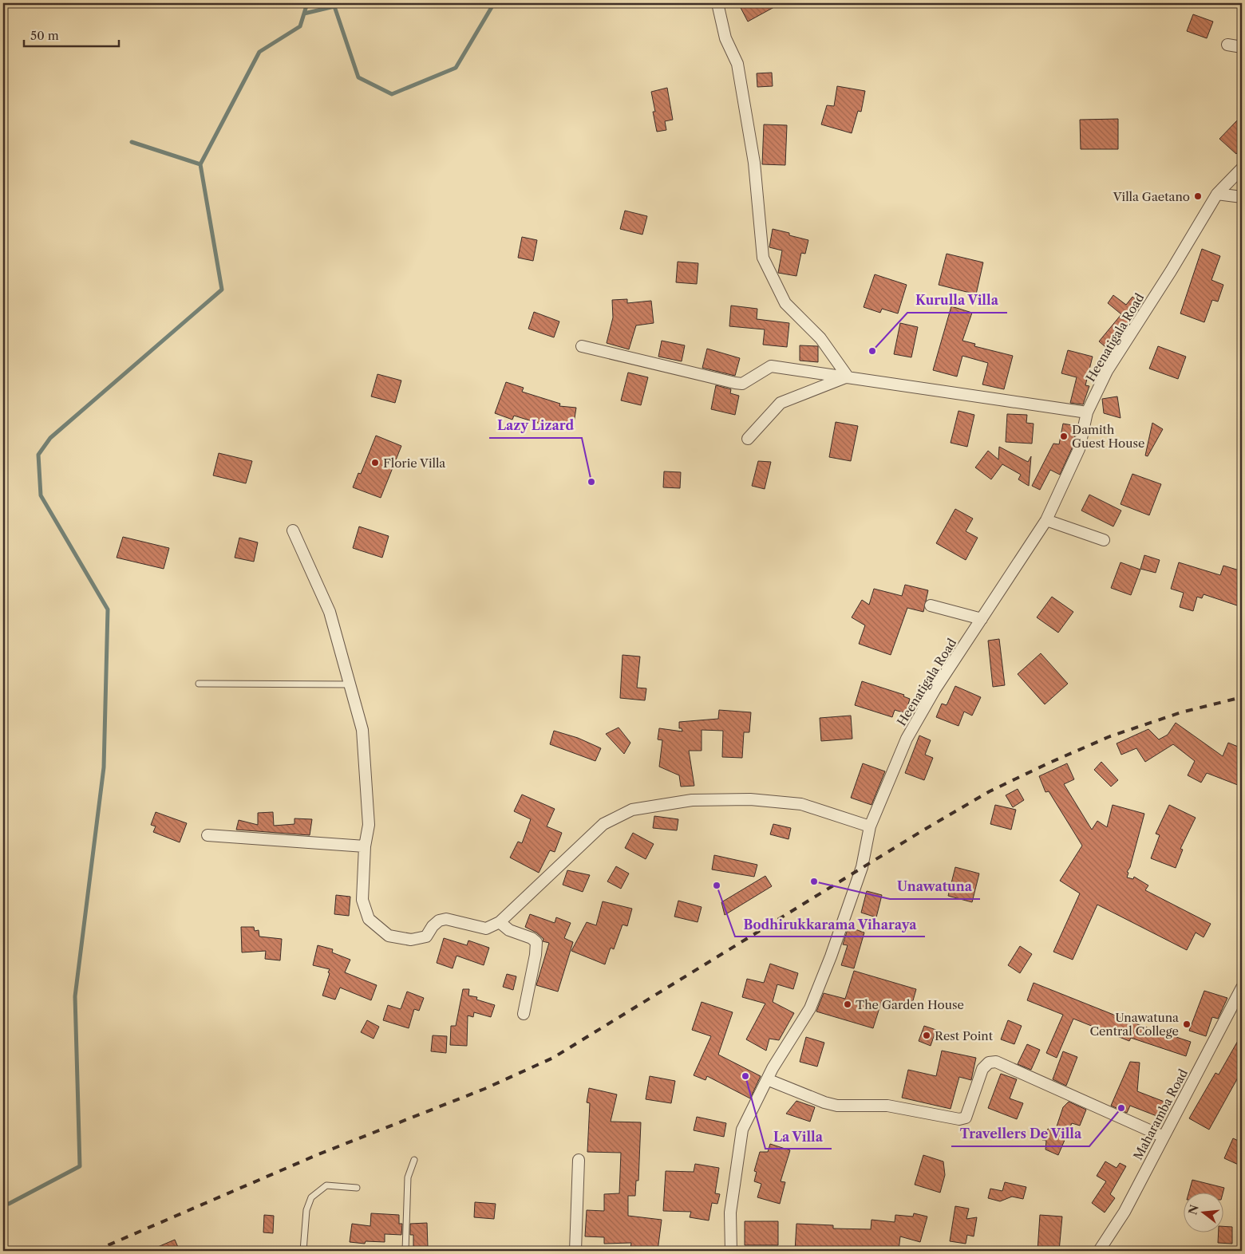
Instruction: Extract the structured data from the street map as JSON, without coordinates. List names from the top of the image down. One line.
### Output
{"streets":{"street":["Heenatigala Road","Maharamba Road"]},"places":["Villa Gaetano","Kurulla Villa","Damith Guest House","Florie Villa","Lazy Lizard","Unawatuna","Bodhirukkarama Viharaya","The Garden House","Unawatuna Central College","Rest Point","La Villa","Travellers De Villa"],"scale_bar":"50 m","north":"left"}
